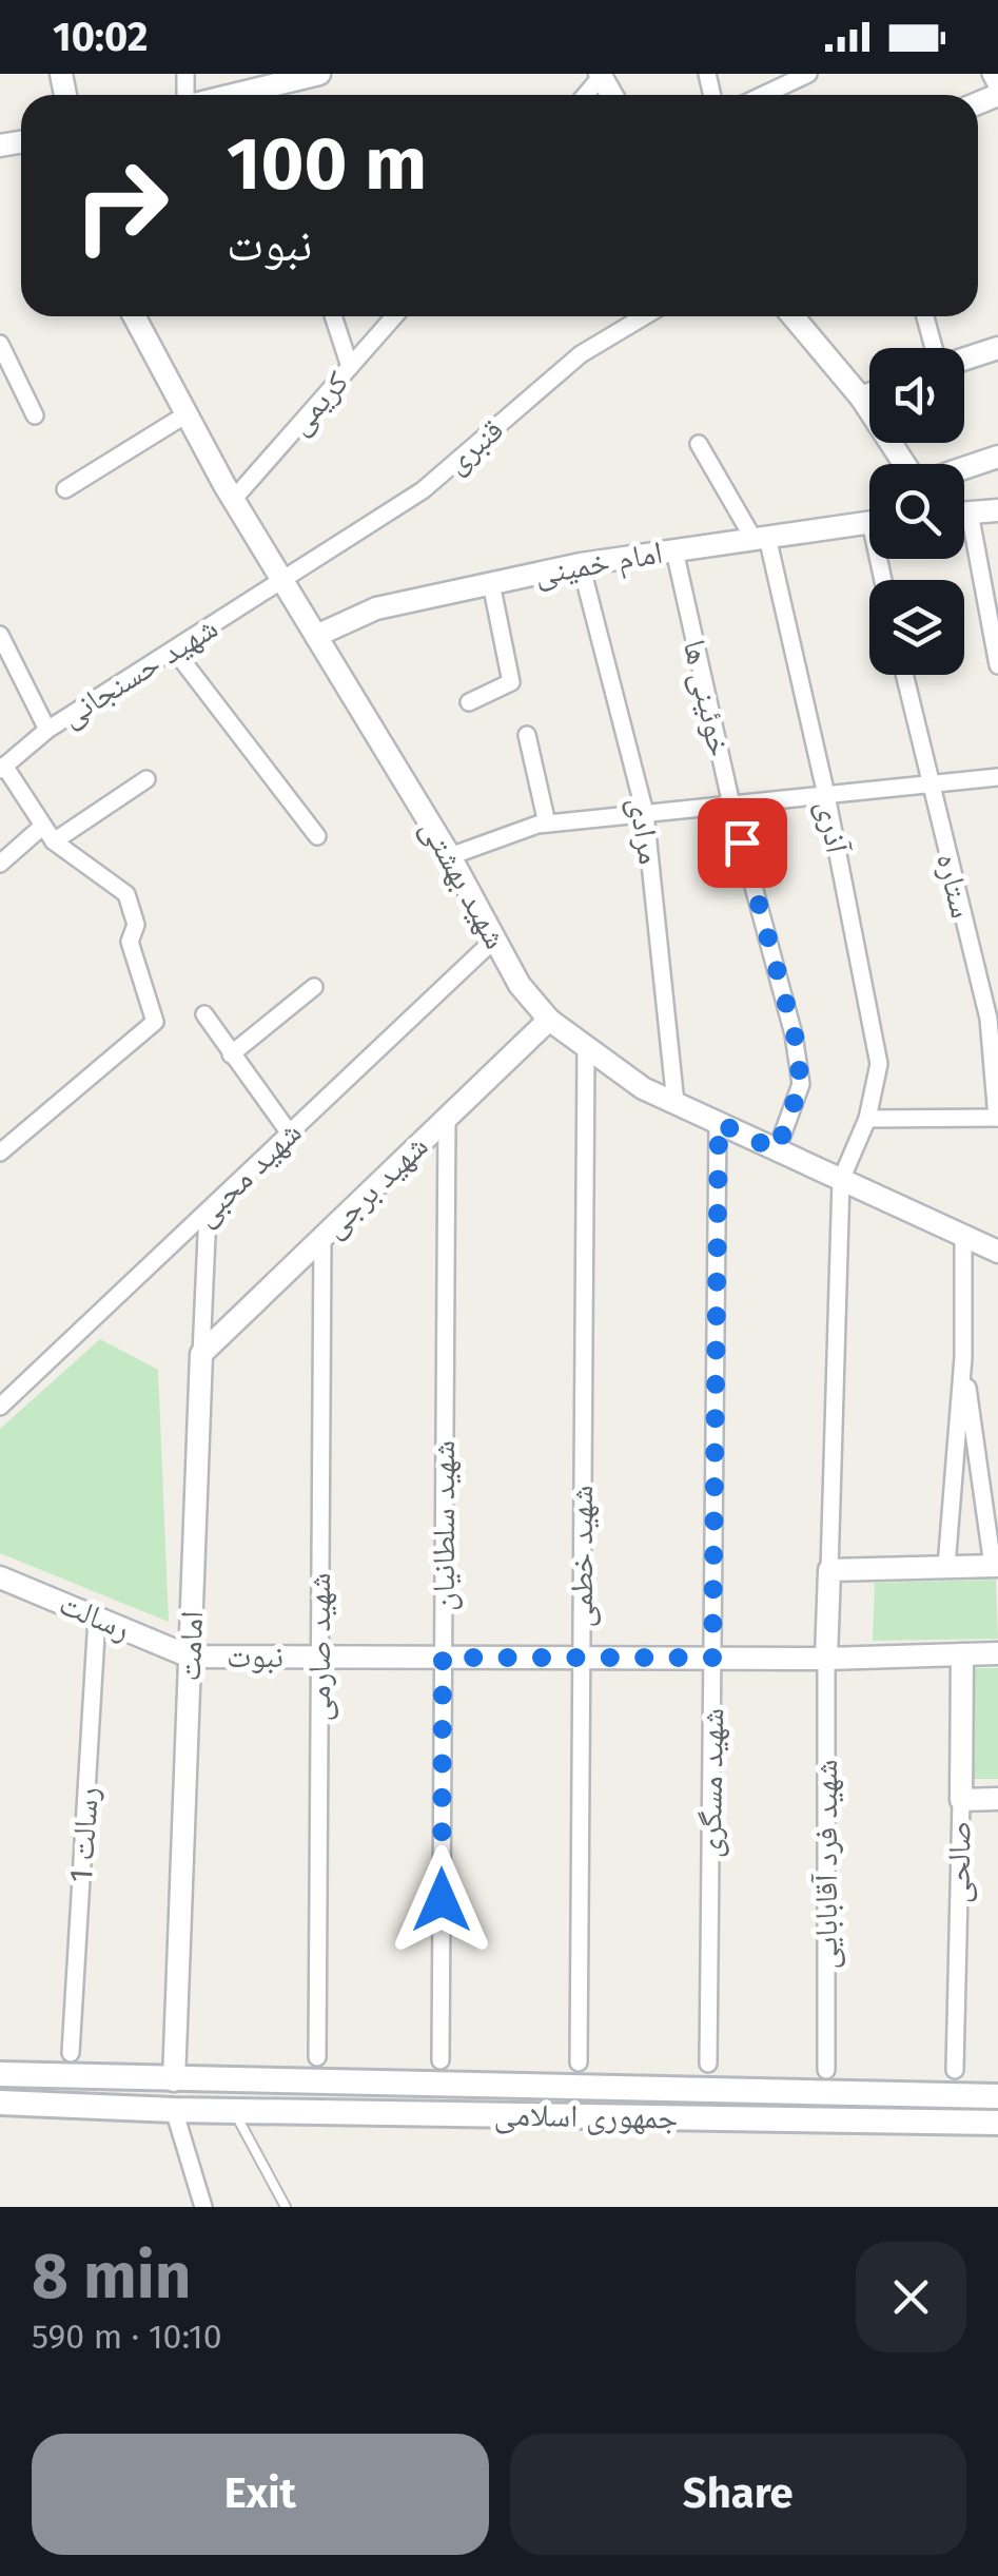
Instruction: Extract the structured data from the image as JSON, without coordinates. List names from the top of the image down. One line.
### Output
{"streets":{"main road":["جمهوری اسلامی"],"street":["کریمی","قنبری","امام خمینی","شهید حسنجانی","خوئینی ها","آذری","مرادی","شهید بهشتی","ستاره","شهید محبی","شهید برجی","شهید سلطانیان","شهید خطمی","رسالت","امامت","شهید صارمی","نبوت","شهید مسگری","رسالت 1","صالحی","شهید فرد آقابابایی"]},"crossings":[["کریمی","شهید بهشتی"],["قنبری","شهید حسنجانی"],["قنبری","شهید بهشتی"],["امام خمینی","خوئینی ها"],["امام خمینی","آذری"],["امام خمینی","مرادی"],["امام خمینی","شهید بهشتی"],["شهید حسنجانی","شهید بهشتی"],["خوئینی ها","شهید بهشتی"],["آذری","شهید بهشتی"],["مرادی","شهید بهشتی"],["شهید بهشتی","شهید محبی"],["شهید بهشتی","شهید برجی"],["شهید بهشتی","شهید خطمی"],["شهید بهشتی","شهید مسگری"],["شهید محبی","امامت"],["شهید برجی","شهید سلطانیان"],["شهید برجی","امامت"],["شهید برجی","شهید صارمی"],["شهید سلطانیان","نبوت"],["شهید خطمی","نبوت"],["رسالت","امامت"],["رسالت","نبوت"],["رسالت","رسالت 1"],["امامت","نبوت"],["امامت","جمهوری اسلامی"],["شهید صارمی","نبوت"],["نبوت","شهید مسگری"],["نبوت","صالحی"],["نبوت","شهید فرد آقابابایی"]],"page":{"status":"10:02","turn":["100 m","نبوت"],"heading":["8 min","590 m · 10:10"],"buttons":["Exit","Share"]}}
